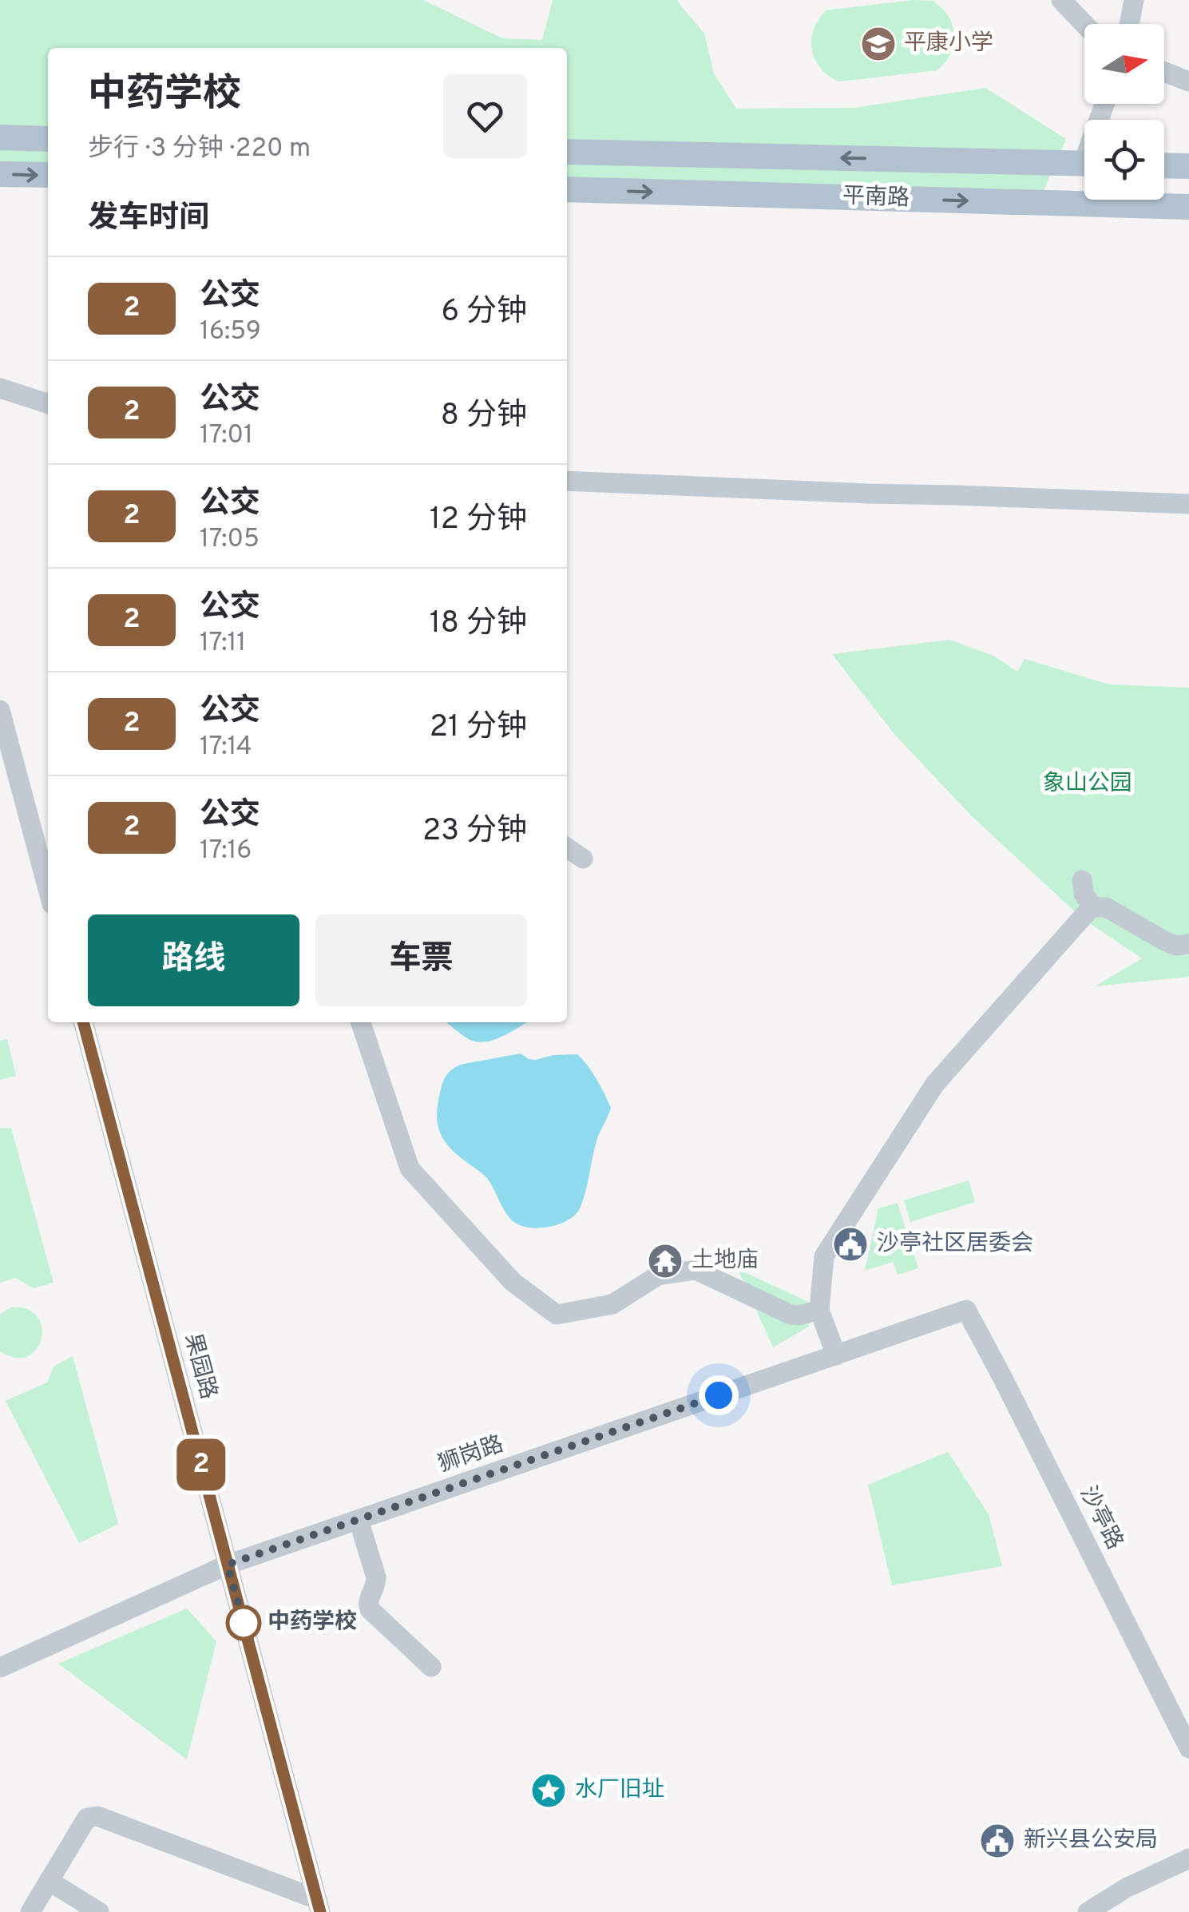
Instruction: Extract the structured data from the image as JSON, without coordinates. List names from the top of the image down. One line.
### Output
{"streets":{"main road":["平南路"],"street":["果园路","狮岗路","沙亭路"]},"crossings":[["果园路","狮岗路"],["狮岗路","沙亭路"]],"parks":["象山公园"],"places":{"school or university":["平康小学"],"public building":["沙亭社区居委会","新兴县公安局"],"temple":["土地庙"],"other":["中药学校"],"place":["水厂旧址"]},"lines":["bus line 2"],"north":"right","page":{"on_map":"2","heading":[["中药学校","步行 · 3 分钟 · 220 m"],"发车时间"],"list":[{"mark":"2","name":"公交","note":"16:59","value":"6 分钟"},{"mark":"2","name":"公交","note":"17:01","value":"8 分钟"},{"mark":"2","name":"公交","note":"17:05","value":"12 分钟"},{"mark":"2","name":"公交","note":"17:11","value":"18 分钟"},{"mark":"2","name":"公交","note":"17:14","value":"21 分钟"},{"mark":"2","name":"公交","note":"17:16","value":"23 分钟"}],"buttons":["路线","车票"]}}
